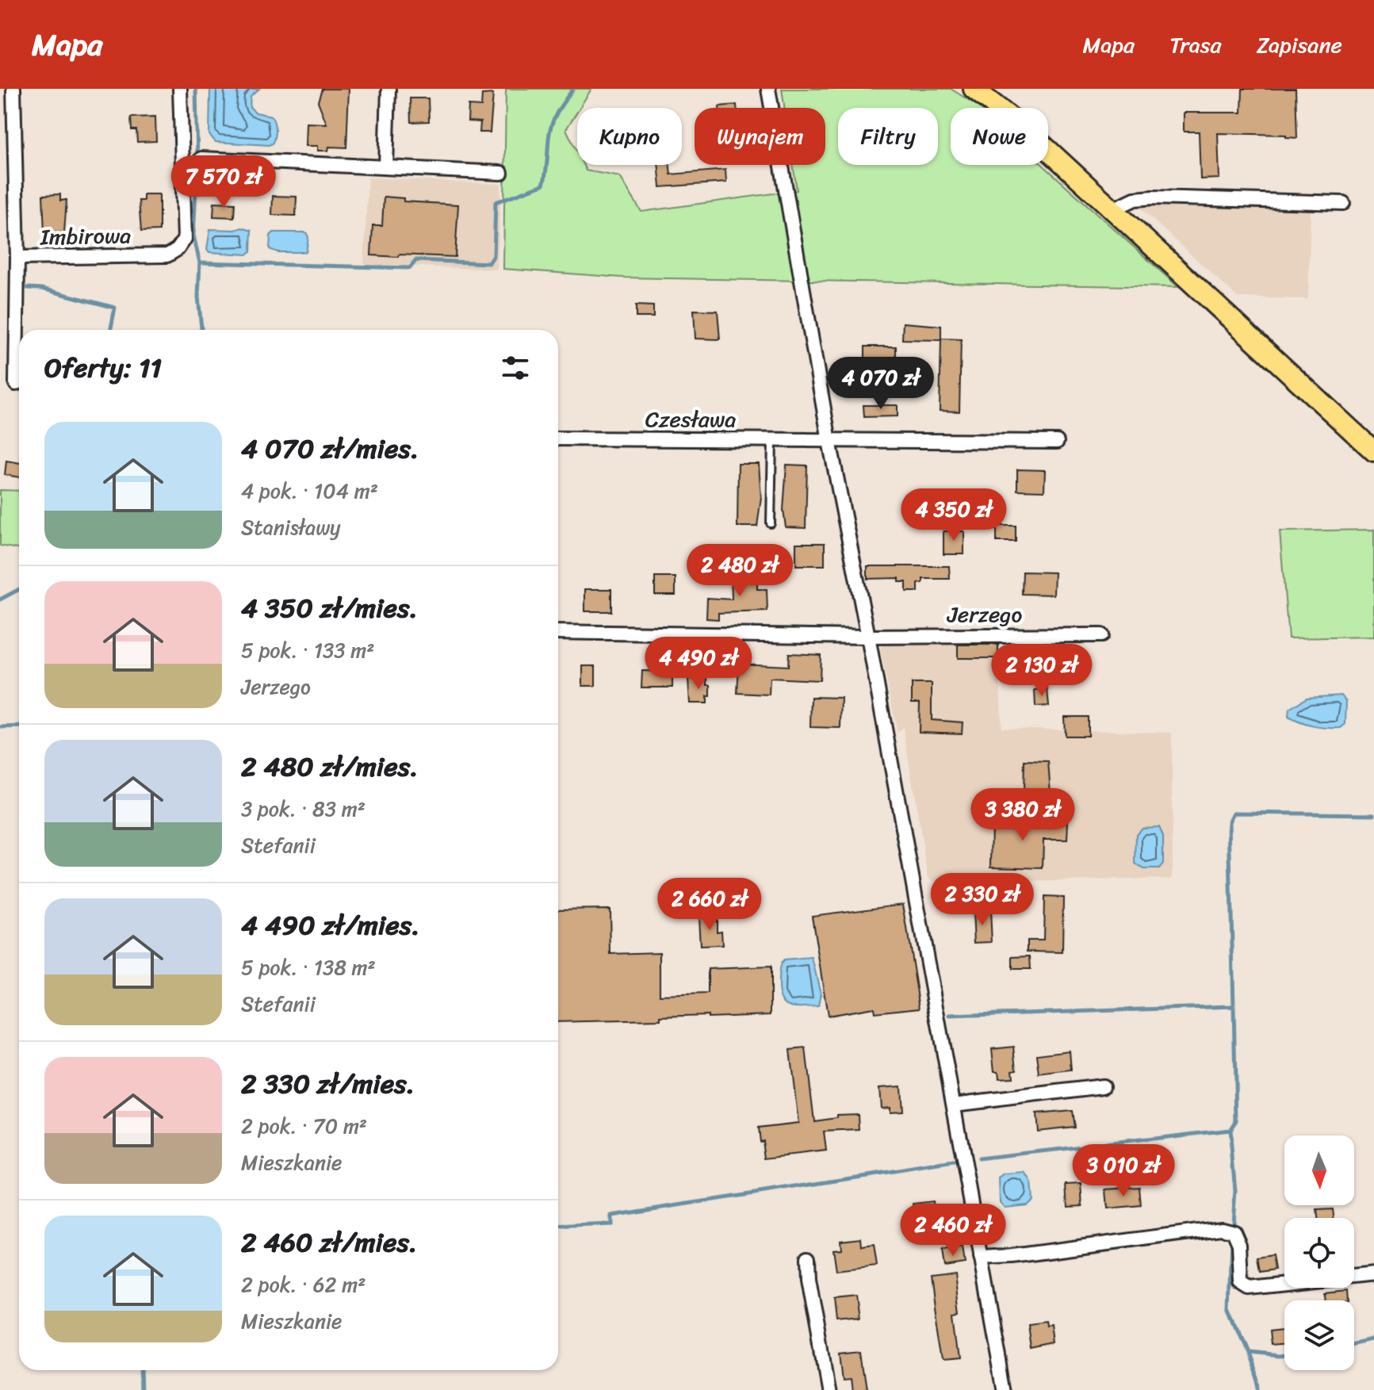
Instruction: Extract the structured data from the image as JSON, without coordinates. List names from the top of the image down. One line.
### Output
{"streets":{"street":["Imbirowa","Czesława","Jerzego"]},"north":"bottom","page":{"header":"Mapa","nav":["Mapa","Trasa","Zapisane"],"chip":["Kupno","Wynajem","Filtry","Nowe"],"price":["7 570 zł","4 070 zł","4 350 zł","2 480 zł","4 490 zł","2 130 zł","3 380 zł","2 330 zł","2 660 zł","3 010 zł","2 460 zł"],"heading":"Oferty: 11","list":[{"name":"4 070 zł/mies.","note":"4 pok. · 104 m² · Stanisławy"},{"name":"4 350 zł/mies.","note":"5 pok. · 133 m² · Jerzego"},{"name":"2 480 zł/mies.","note":"3 pok. · 83 m² · Stefanii"},{"name":"4 490 zł/mies.","note":"5 pok. · 138 m² · Stefanii"},{"name":"2 330 zł/mies.","note":"2 pok. · 70 m² · Mieszkanie"},{"name":"2 460 zł/mies.","note":"2 pok. · 62 m² · Mieszkanie"}]}}
